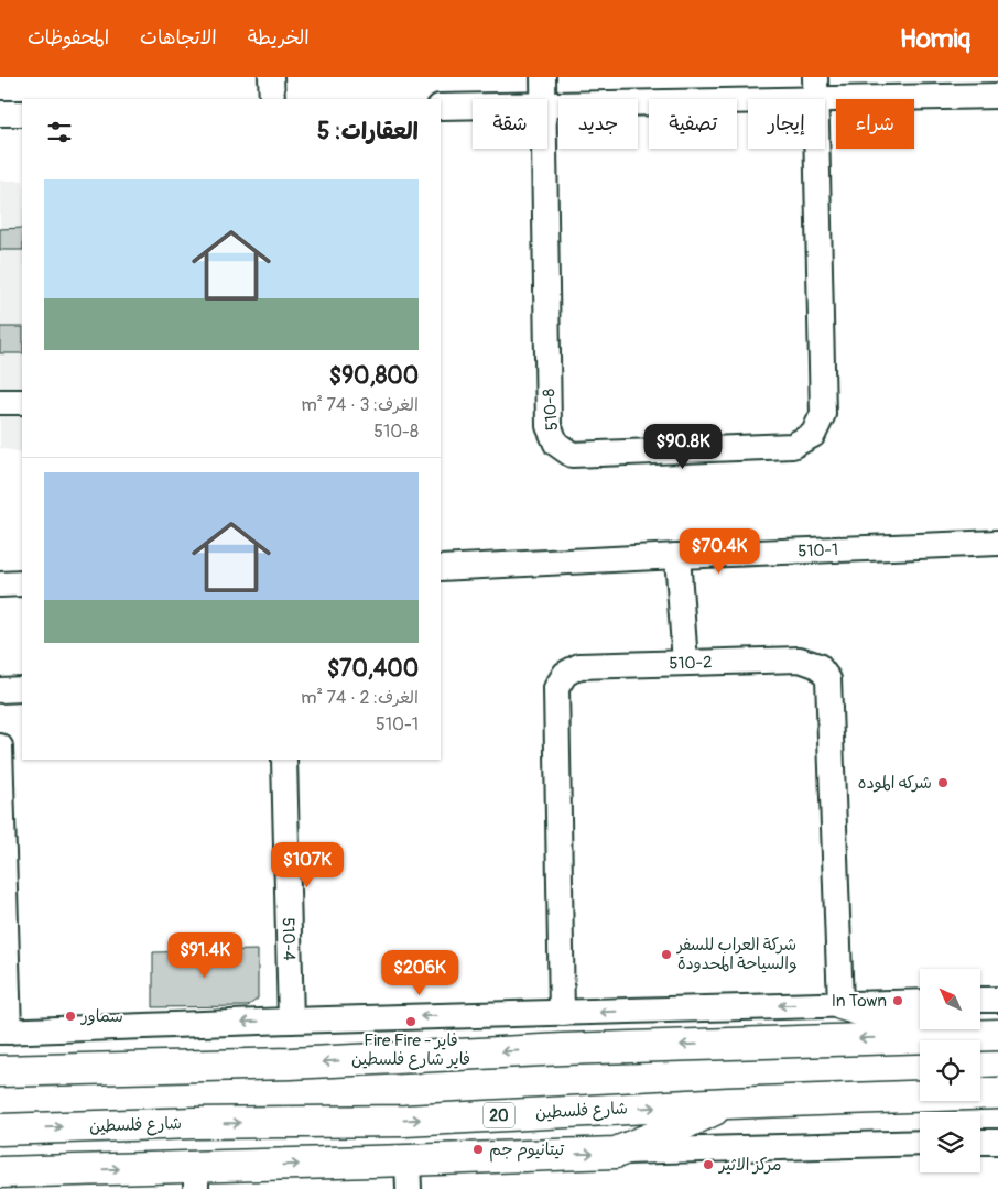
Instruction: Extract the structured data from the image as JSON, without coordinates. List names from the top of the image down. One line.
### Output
{"streets":{"main road":["شارع فلسطين","20"],"street":["510-8","510-1","510-2","510-4"]},"places":["شركه الموده","شركة العراب للسفر والسياحة المحدودة","In Town","سماور","Fire Fire - فاير فاير شارع فلسطين","تيتانيوم جم","مركز الاثير"],"north":"top left","page":{"header":"Homiq","nav":["الخريطة","الاتجاهات","المحفوظات"],"chip":["شراء","إيجار","تصفية","جديد","شقة"],"heading":"العقارات: 5","list":[{"name":"$90,800","note":"الغرف: 3 · 74 m² · 510-8"},{"name":"$70,400","note":"الغرف: 2 · 74 m² · 510-1"}],"price":["$90.8K","$70.4K","$107K","$91.4K","$206K"]}}
